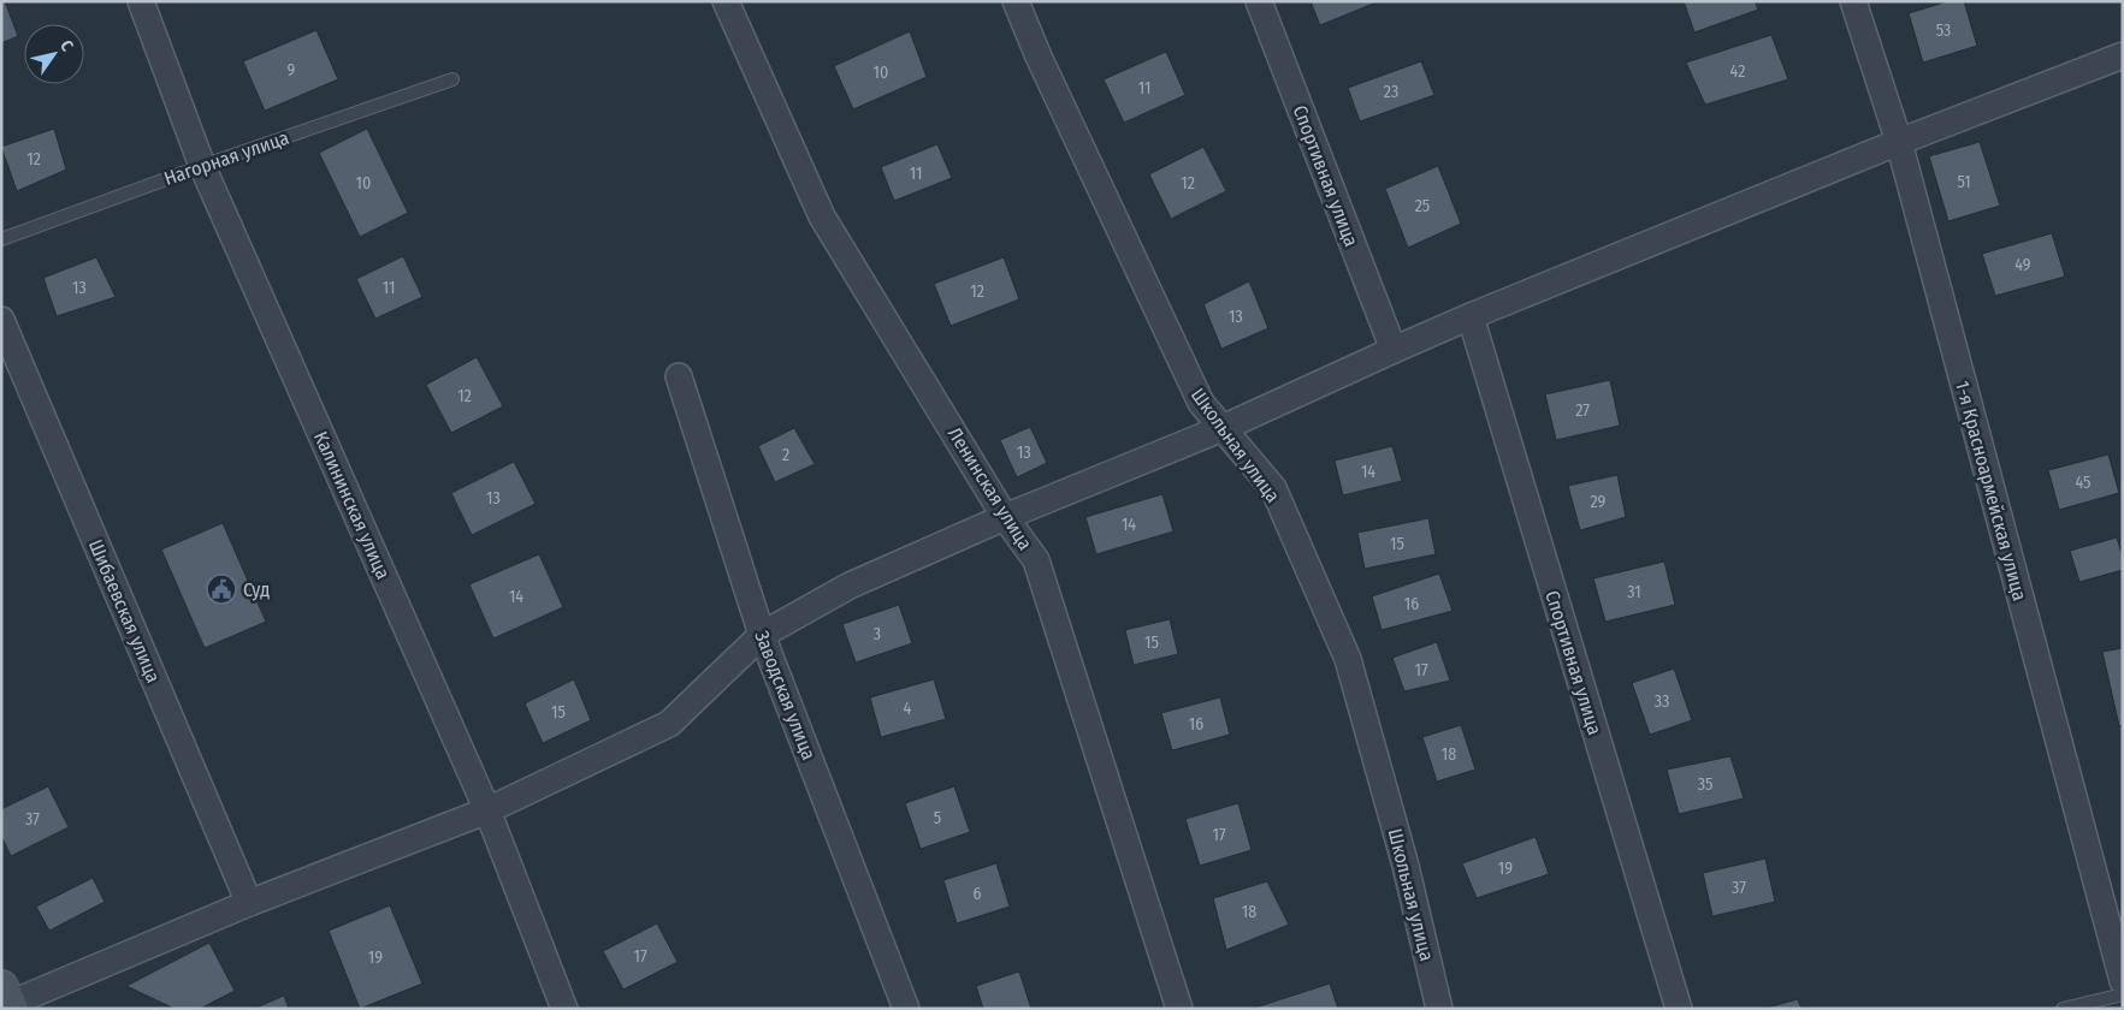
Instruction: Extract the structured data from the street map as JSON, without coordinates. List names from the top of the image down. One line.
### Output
{"streets":{"street":["Спортивная улица","Школьная улица","Ленинская улица","1-я Красноармейская улица","Калининская улица","Шибаевская улица","Заводская улица"],"lane":["Нагорная улица"]},"crossings":[["Нагорная улица","Калининская улица"]],"places":{"public building":["Суд"]},"house_numbers":["53","9","42","10","11","23","12","11","51","10","12","25","49","13","11","12","13","12","27","13","2","14","45","13","29","14","15","31","14","16","3","15","17","33","4","15","16","18","35","5","37","17","19","37","6","18","17","19"],"north":"top right"}
